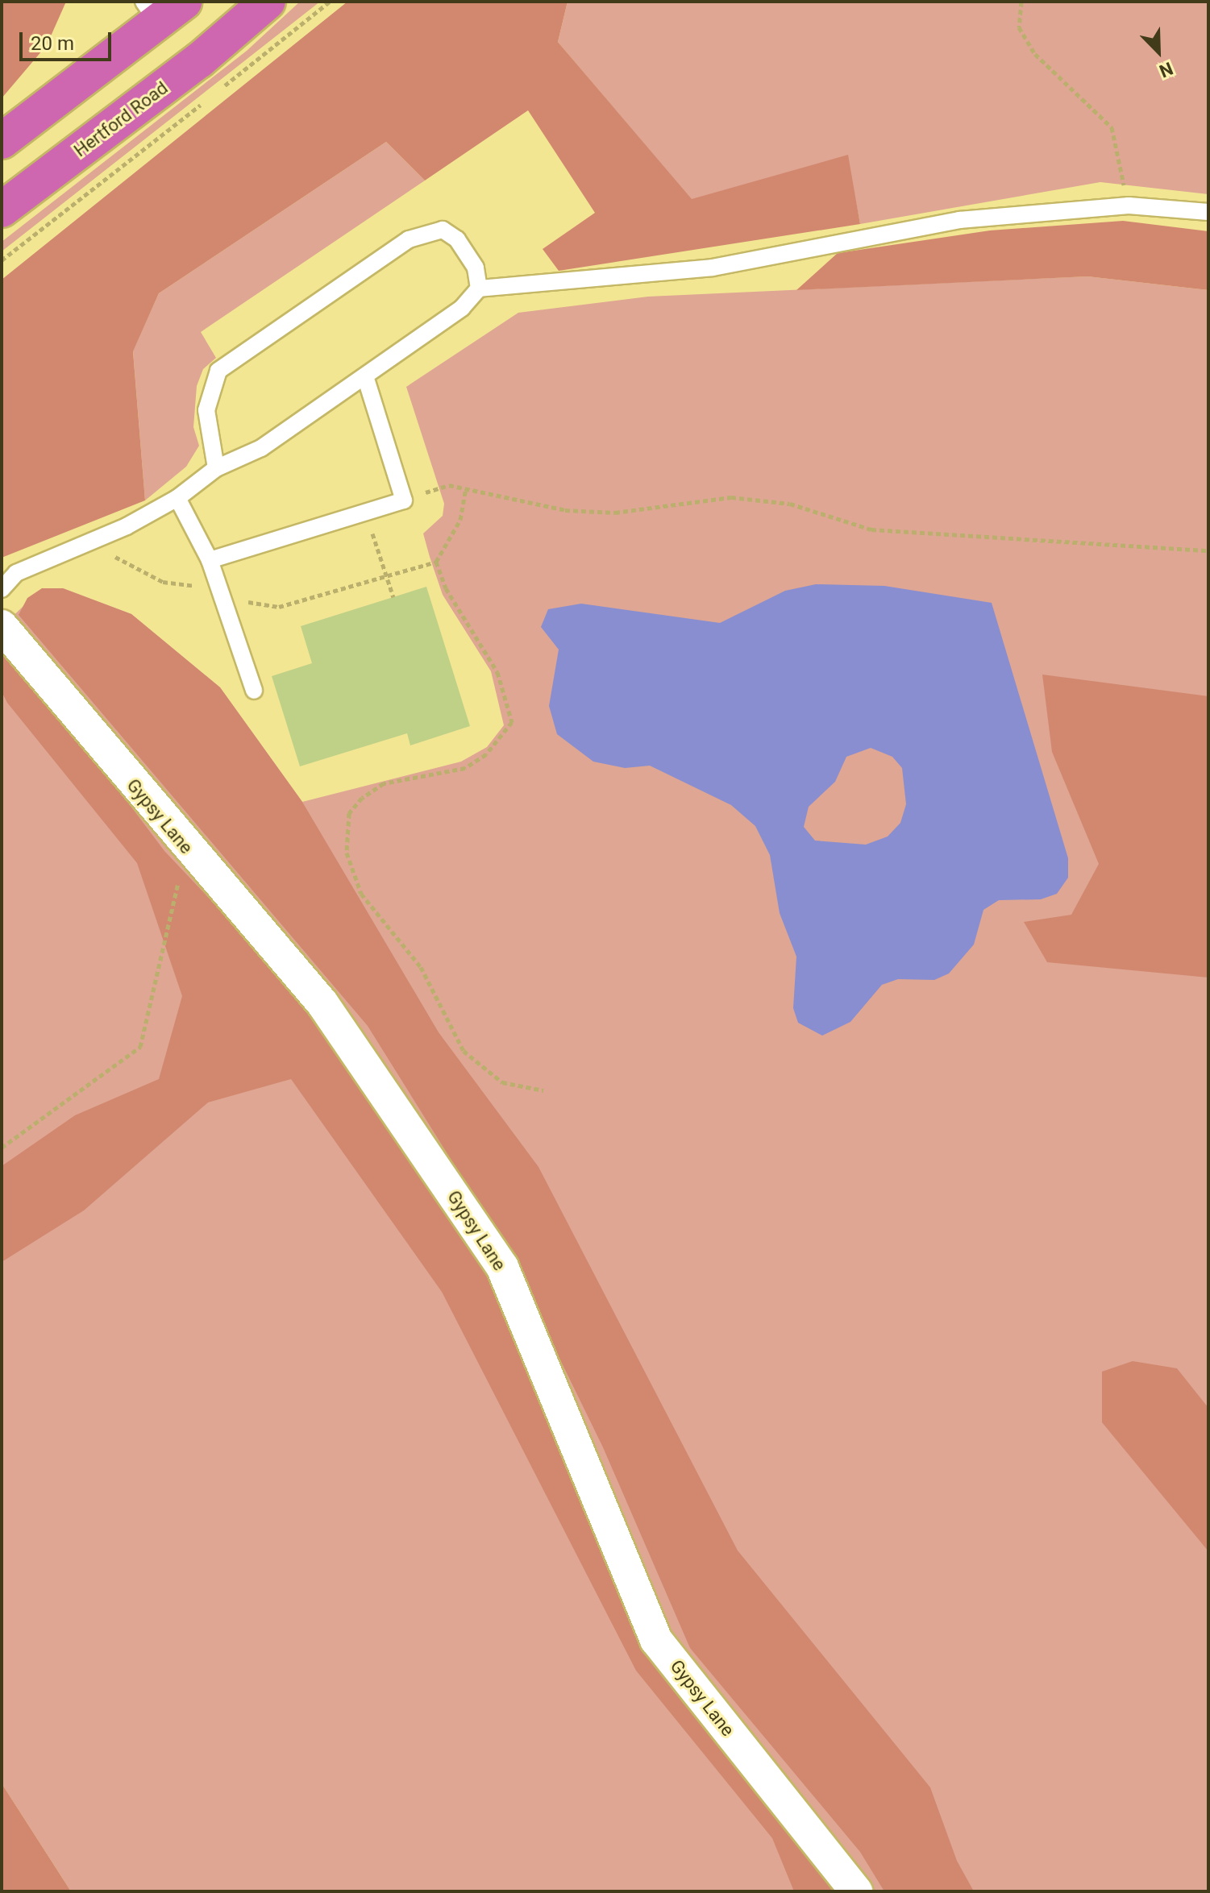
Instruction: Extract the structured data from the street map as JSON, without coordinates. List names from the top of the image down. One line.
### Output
{"streets":{"highway":["Hertford Road"],"street":["Gypsy Lane"]},"scale_bar":"20 m","north":"bottom right"}
